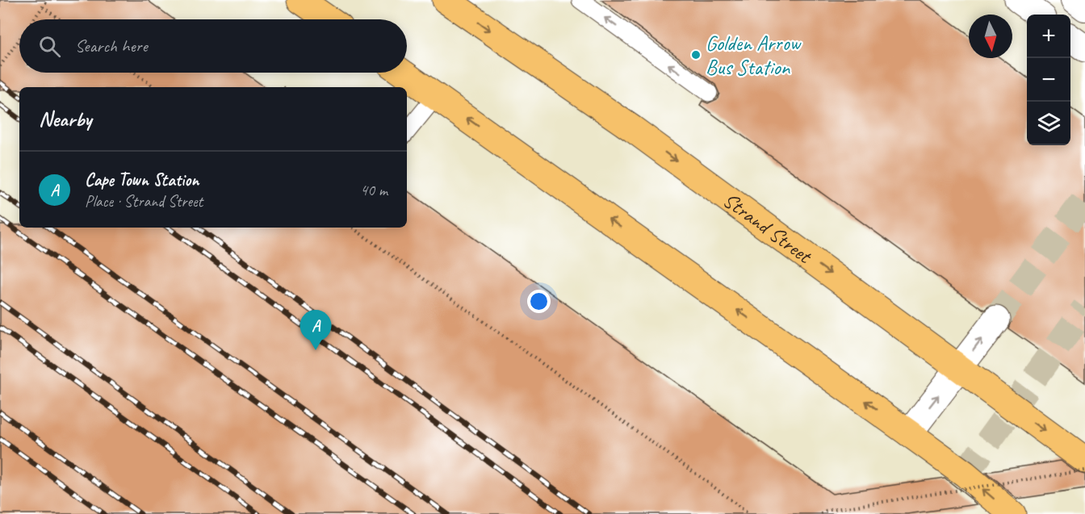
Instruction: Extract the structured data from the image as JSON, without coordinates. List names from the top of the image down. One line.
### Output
{"streets":{"main road":["Strand Street"]},"places":["Golden Arrow Bus Station"],"north":"bottom","page":{"map_buttons":["+","−"],"search":"Search here","heading":"Nearby","list":[{"mark":"A","name":"Cape Town Station","note":"Place · Strand Street","value":"40 m"}],"pins":"A"}}
